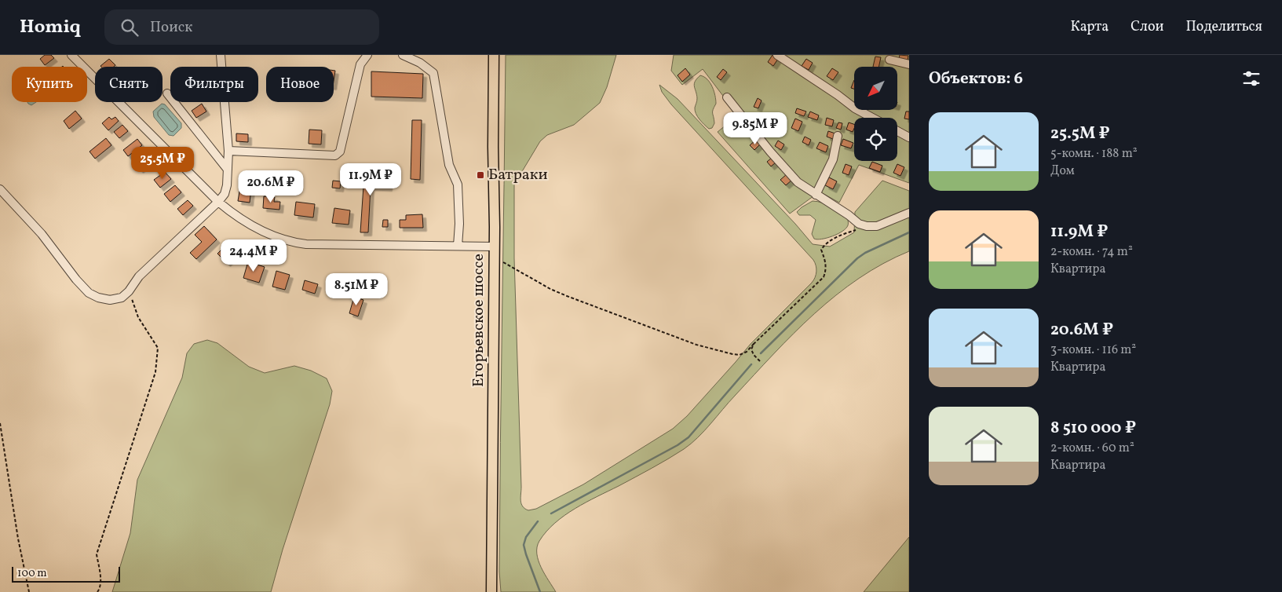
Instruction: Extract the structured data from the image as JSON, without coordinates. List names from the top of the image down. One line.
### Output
{"streets":{"main road":["Егорьевское шоссе"]},"places":{"transit":["Батраки"]},"scale_bar":"100 m","north":"bottom left","page":{"header":"Homiq","search":"Поиск","nav":["Карта","Слои","Поделиться"],"heading":"Объектов: 6","chip":["Купить","Снять","Фильтры","Новое"],"list":[{"name":"25.5M ₽","note":"5-комн. · 188 m² · Дом"},{"name":"11.9M ₽","note":"2-комн. · 74 m² · Квартира"},{"name":"20.6M ₽","note":"3-комн. · 116 m² · Квартира"},{"name":"8 510 000 ₽","note":"2-комн. · 60 m² · Квартира"}],"price":["9.85M ₽","25.5M ₽","11.9M ₽","20.6M ₽","24.4M ₽","8.51M ₽"],"scale":"100 m"}}
